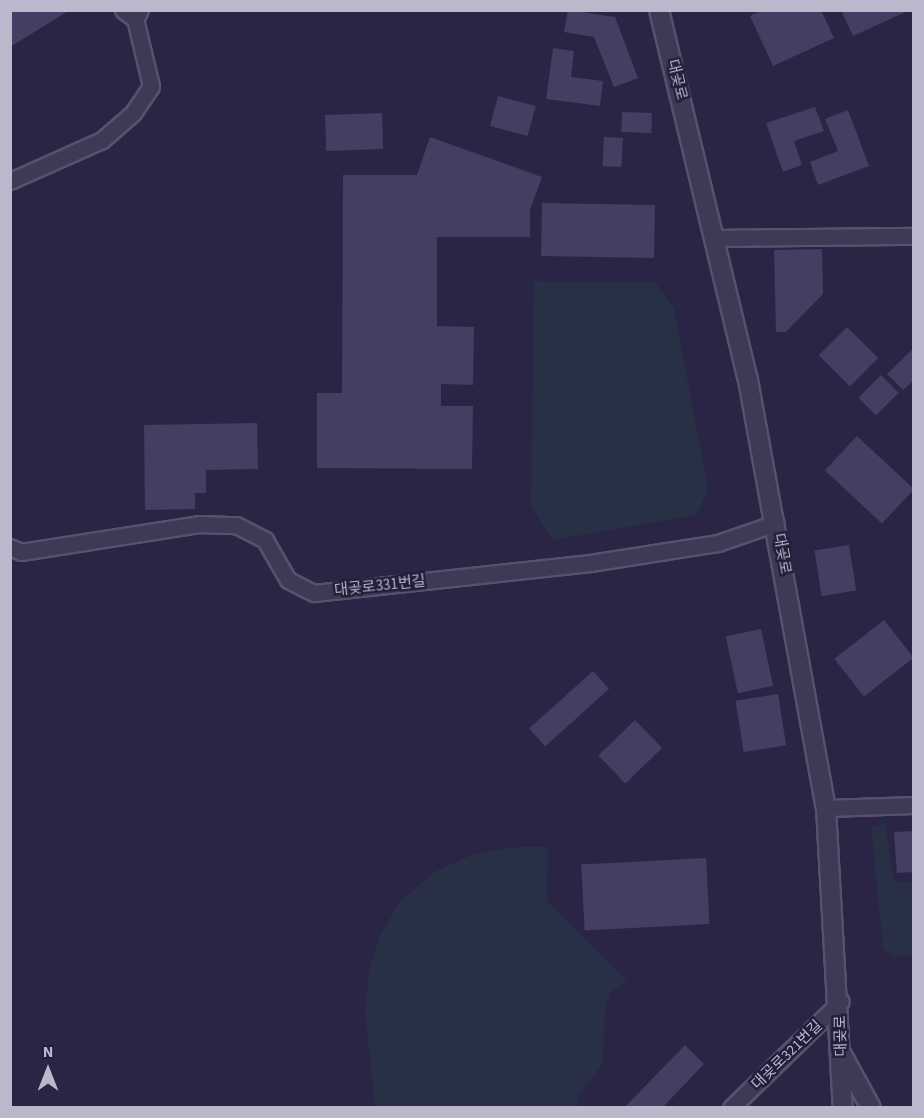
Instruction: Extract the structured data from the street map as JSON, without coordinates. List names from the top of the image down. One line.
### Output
{"streets":{"street":["대곶로"],"lane":["대곶로331번길","대곶로321번길"]},"crossings":[["대곶로","대곶로331번길"],["대곶로","대곶로321번길"]],"north":"top"}
